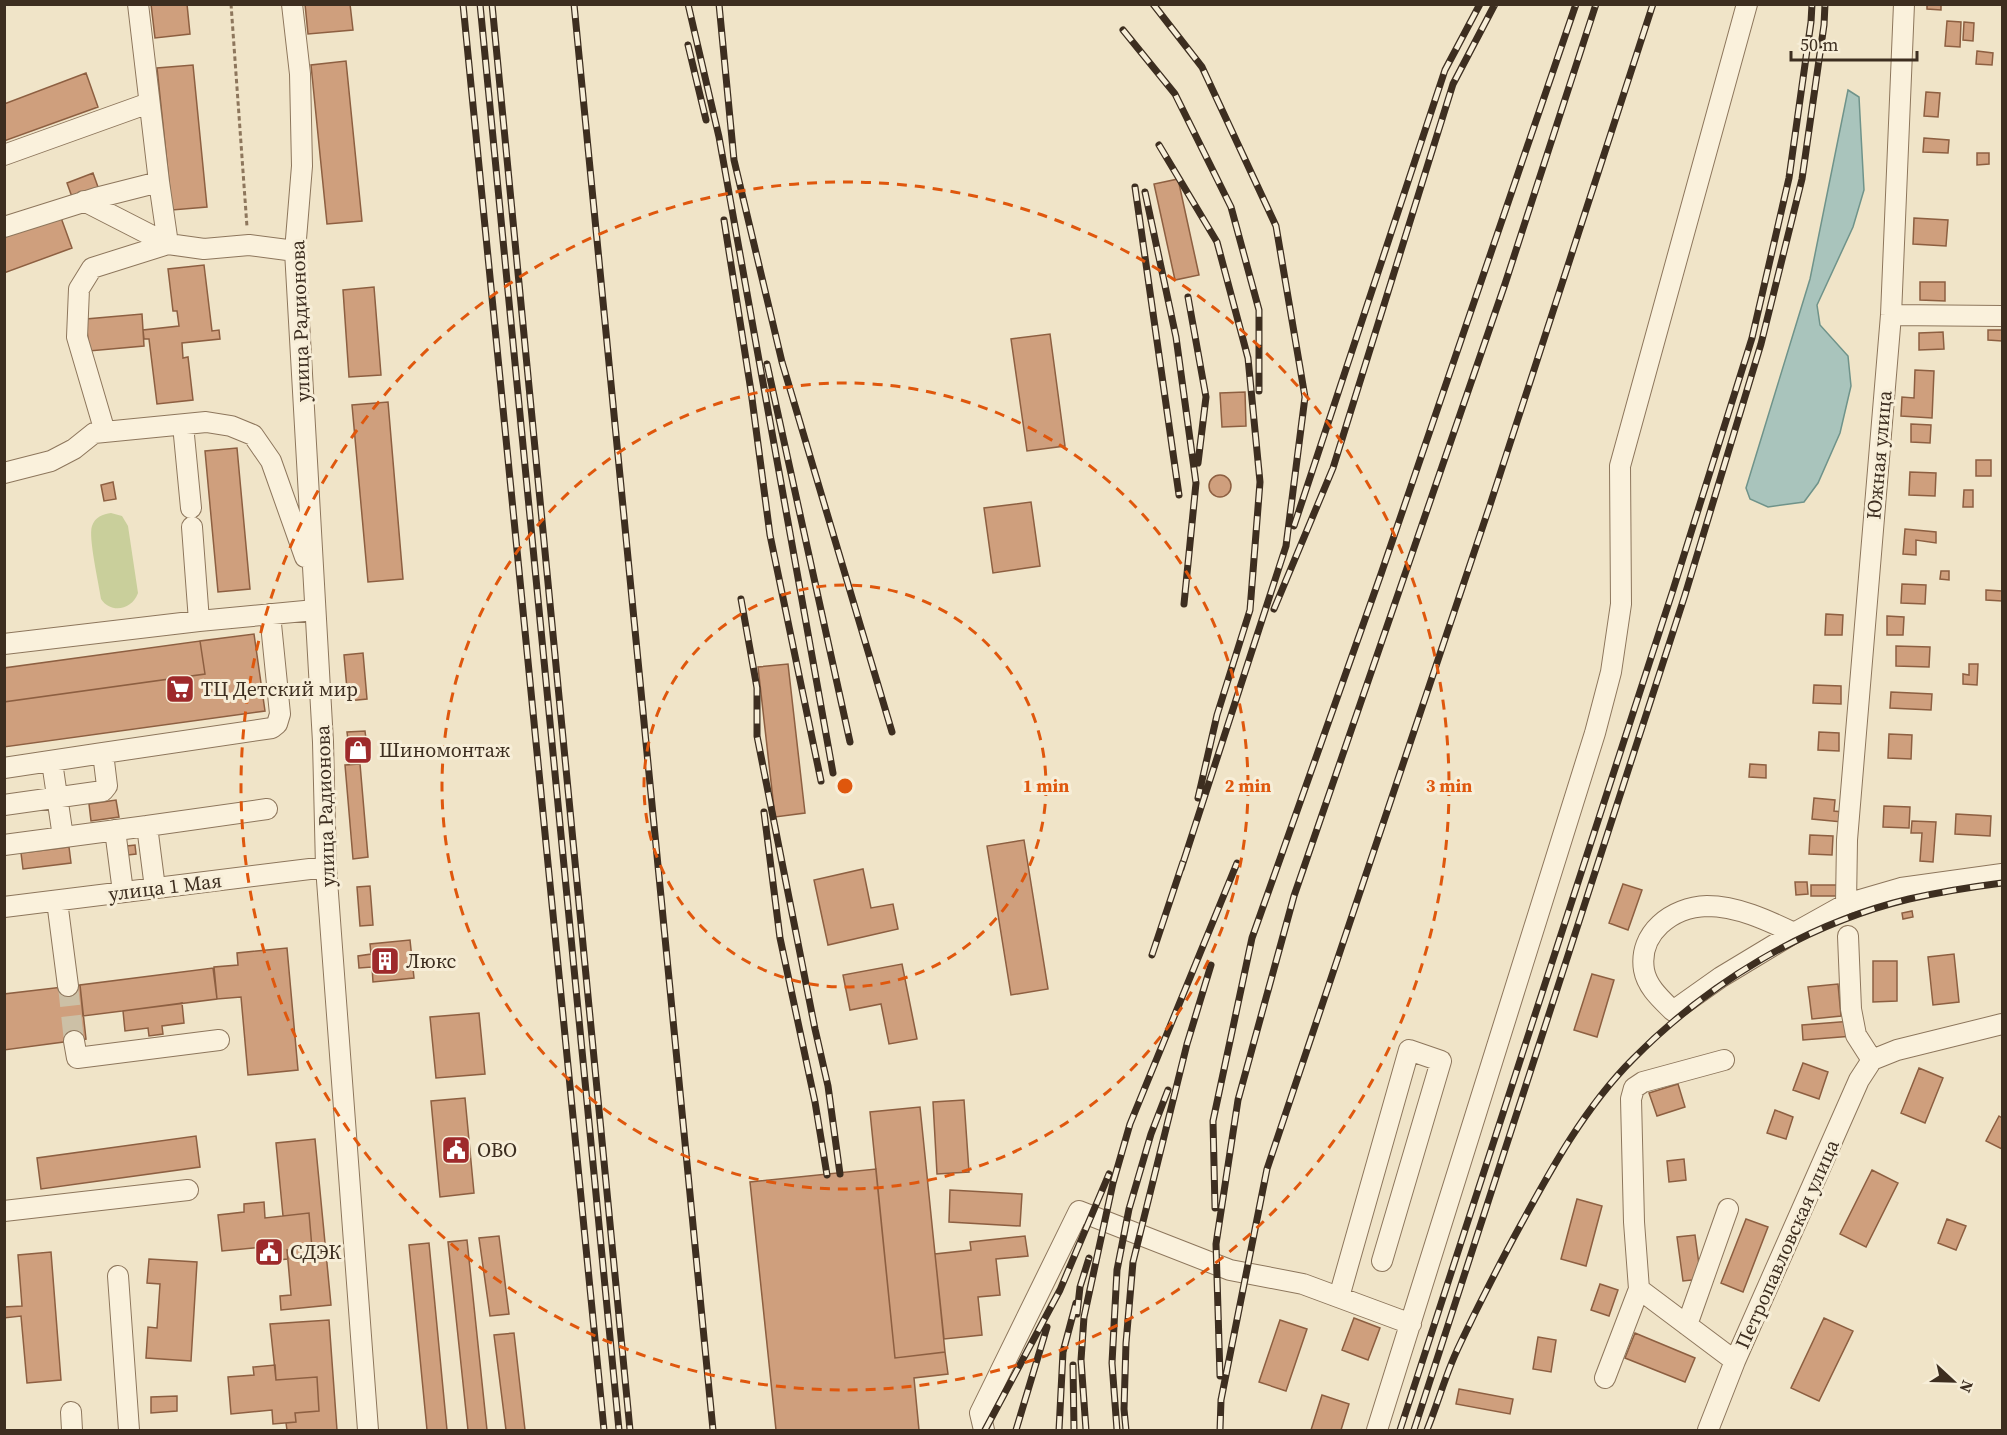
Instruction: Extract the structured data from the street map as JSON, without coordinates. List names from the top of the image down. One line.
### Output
{"streets":{"street":["улица Радионова","Южная улица","улица 1 Мая","Петропавловская улица"]},"crossings":[["улица Радионова","улица 1 Мая"]],"places":{"supermarket":["ТЦ Детский мир"],"shop":["Шиномонтаж"],"building":["Люкс"],"public building":["OBO","СДЭК"]},"scale_bar":"50 m","north":"right","rings":["1 min","2 min","3 min"]}
